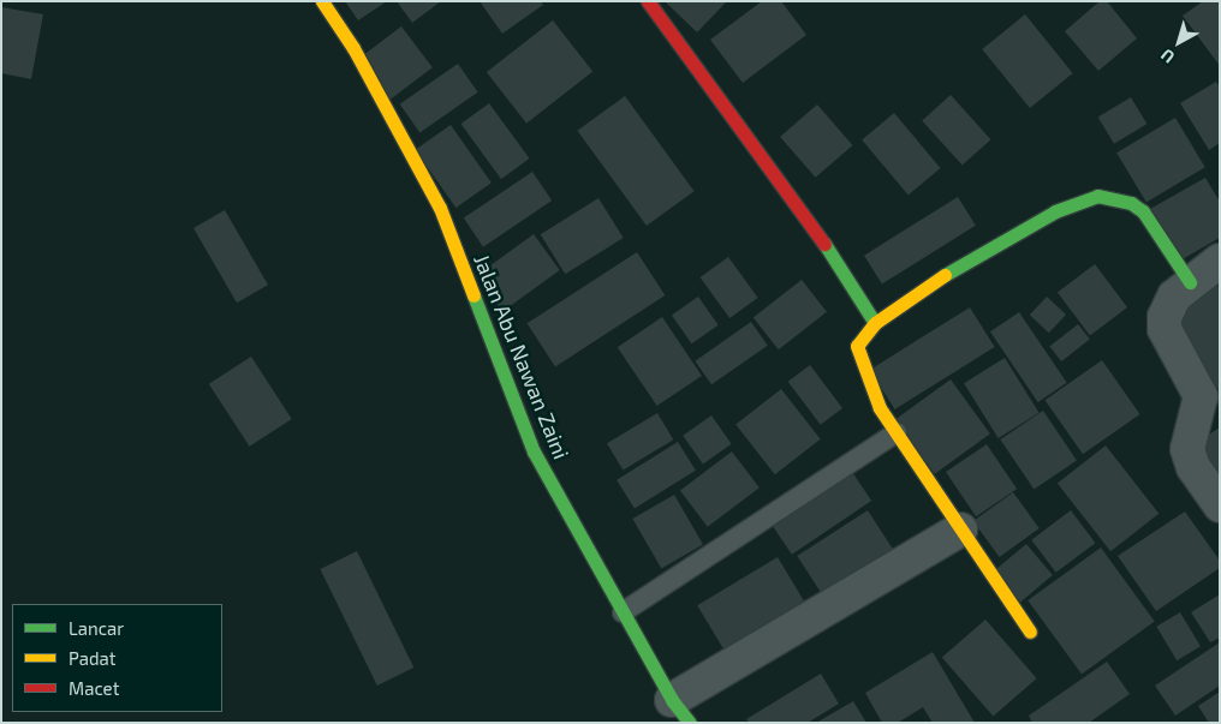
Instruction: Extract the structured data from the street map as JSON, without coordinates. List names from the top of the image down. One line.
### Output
{"streets":{"street":["Jalan Abu Nawan Zaini"]},"legend":["Lancar","Padat","Macet"],"north":"bottom left"}
